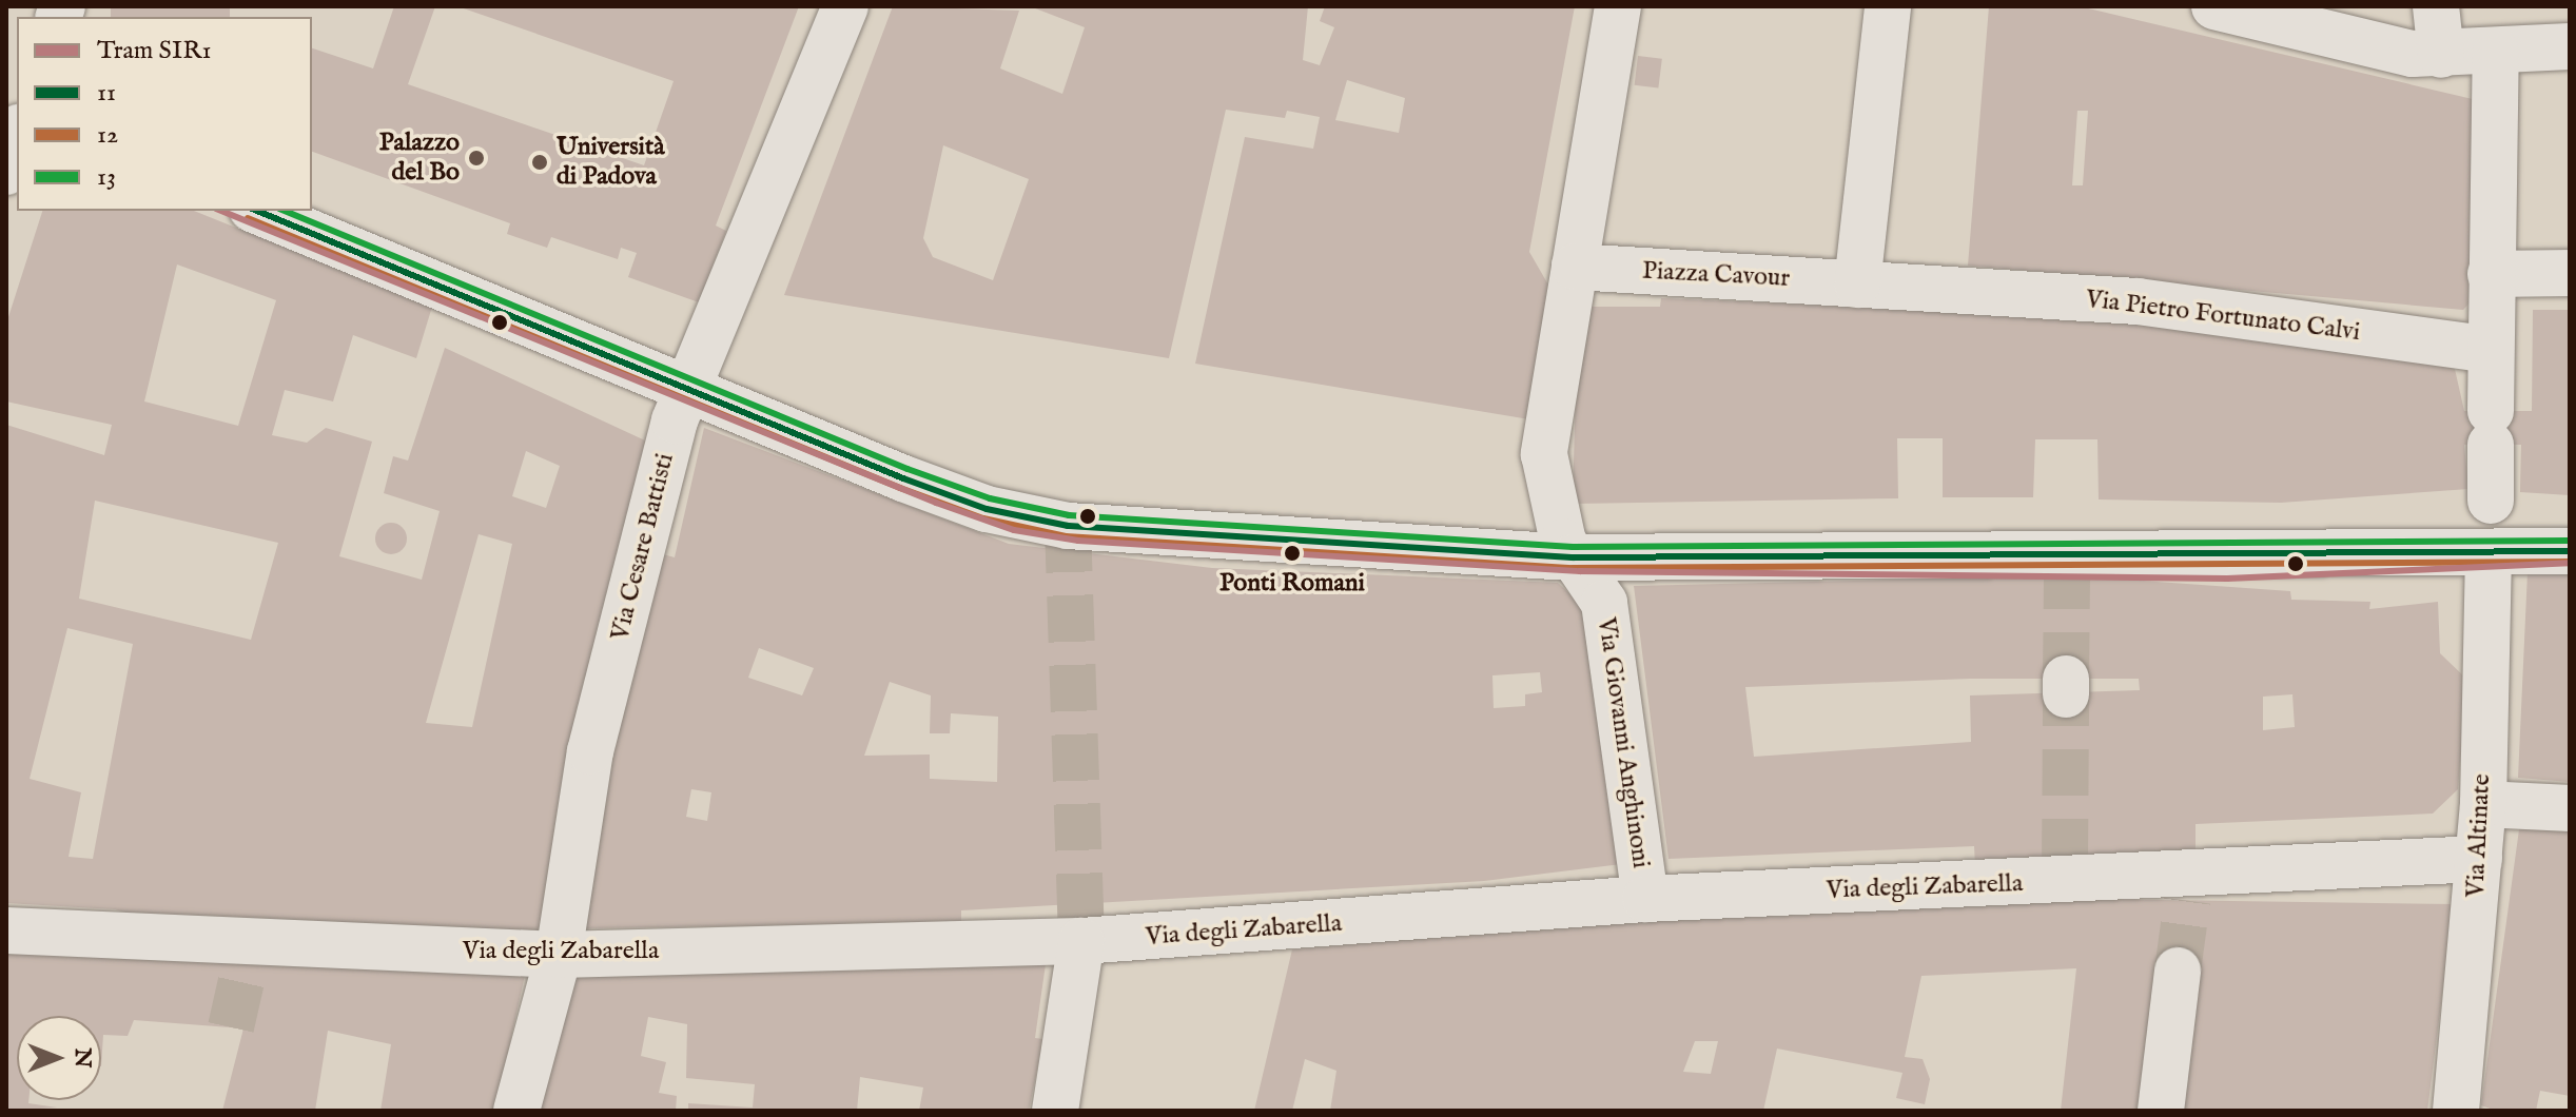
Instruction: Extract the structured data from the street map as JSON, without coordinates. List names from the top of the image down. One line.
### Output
{"streets":{"street":["Piazza Cavour","Via Pietro Fortunato Calvi","Via Cesare Battisti","Via Giovanni Anghinoni","Via Altinate","Via degli Zabarella"]},"crossings":[["Piazza Cavour","Via Pietro Fortunato Calvi"],["Piazza Cavour","Via Giovanni Anghinoni"],["Via Cesare Battisti","Via degli Zabarella"],["Via Giovanni Anghinoni","Via degli Zabarella"],["Via Altinate","Via degli Zabarella"]],"places":["Palazzo del Bo","Università di Padova","Ponti Romani"],"lines":["tram line SIR1","transit line 11","transit line 13","transit line 12"],"legend":["Tram SIR1","11","12","13"],"north":"right"}
